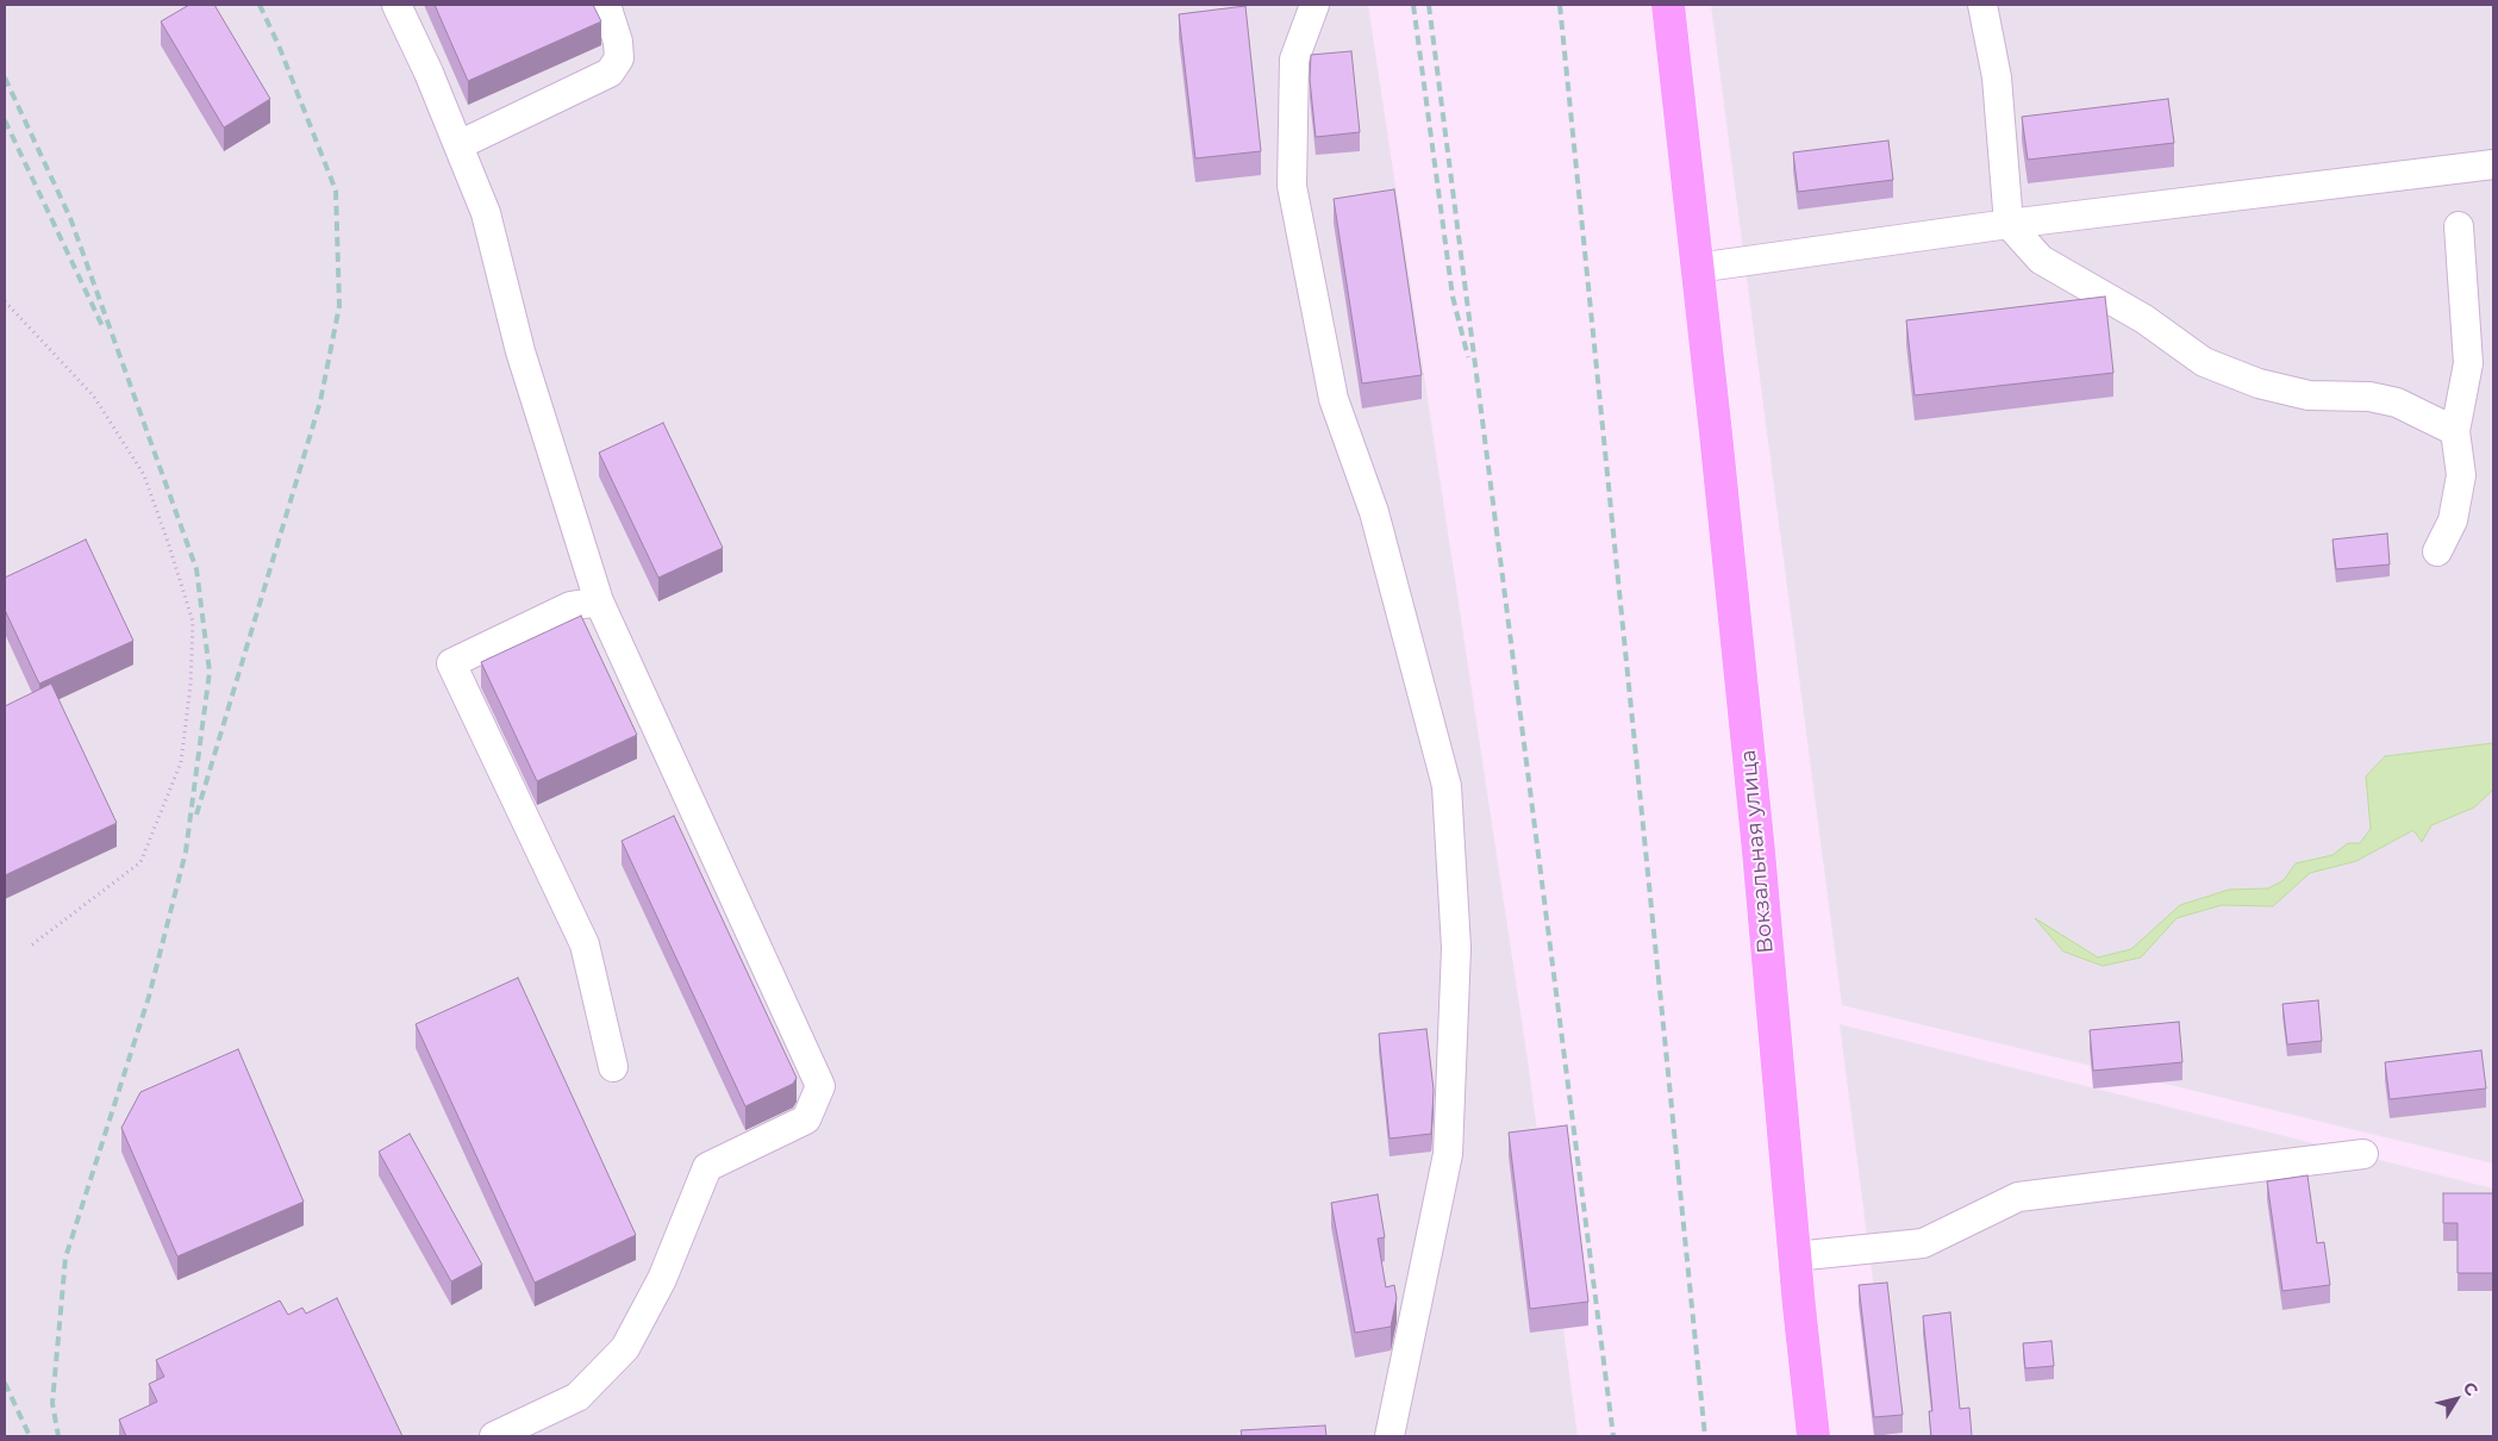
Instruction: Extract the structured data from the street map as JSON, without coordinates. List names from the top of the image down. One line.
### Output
{"streets":{"main road":["Вокзальная улица"]},"north":"top right"}
